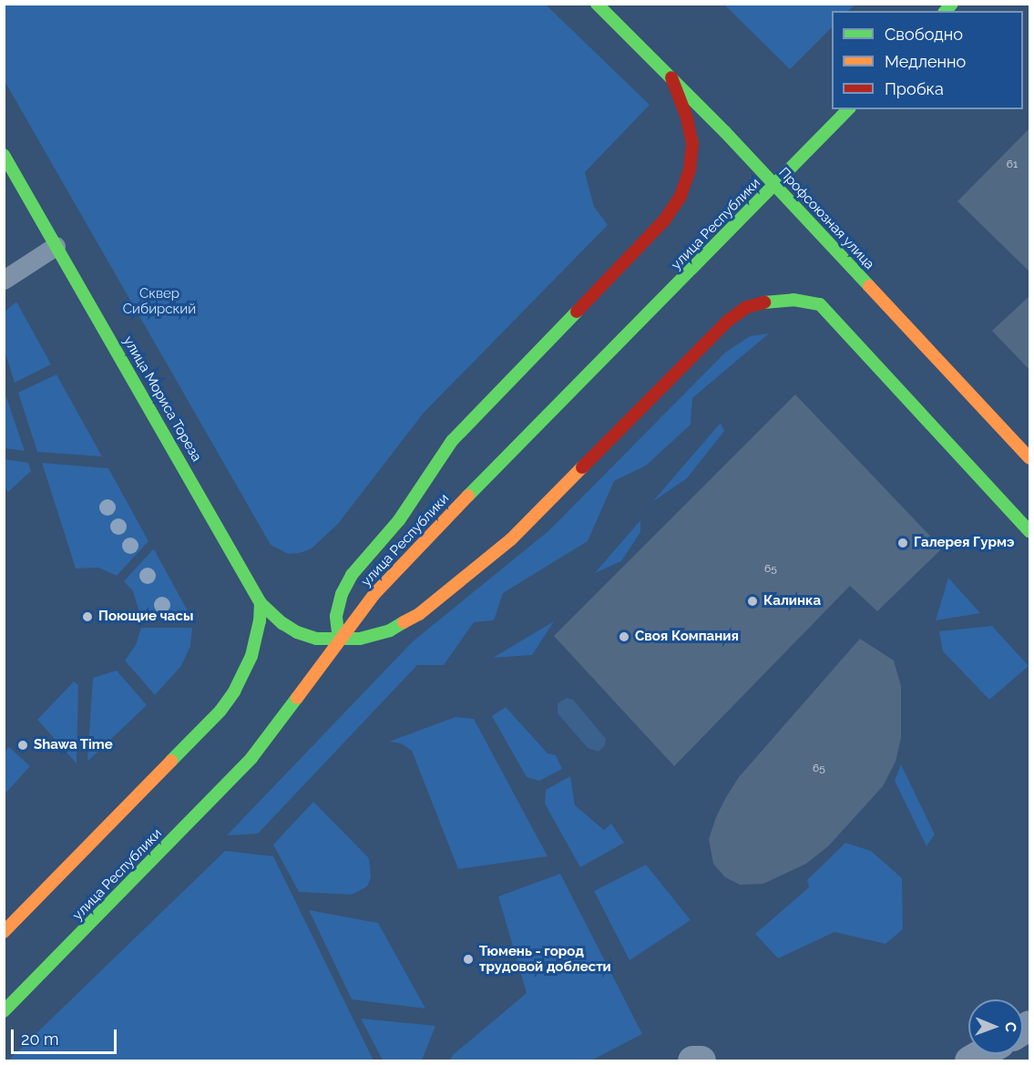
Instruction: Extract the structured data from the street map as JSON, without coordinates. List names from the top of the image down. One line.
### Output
{"streets":{"main road":["Профсоюзная улица","улица Республики","улица Мориса Тореза"]},"crossings":[["Профсоюзная улица","улица Республики"],["улица Республики","улица Мориса Тореза"]],"parks":["Сквер Сибирский"],"places":["Галерея Гурмэ","Калинка","Поющие часы","Своя Компания","Shawa Time","Тюмень - город трудовой доблести"],"house_numbers":["61","65","65"],"legend":["Свободно","Медленно","Пробка"],"scale_bar":"20 m","north":"right"}
